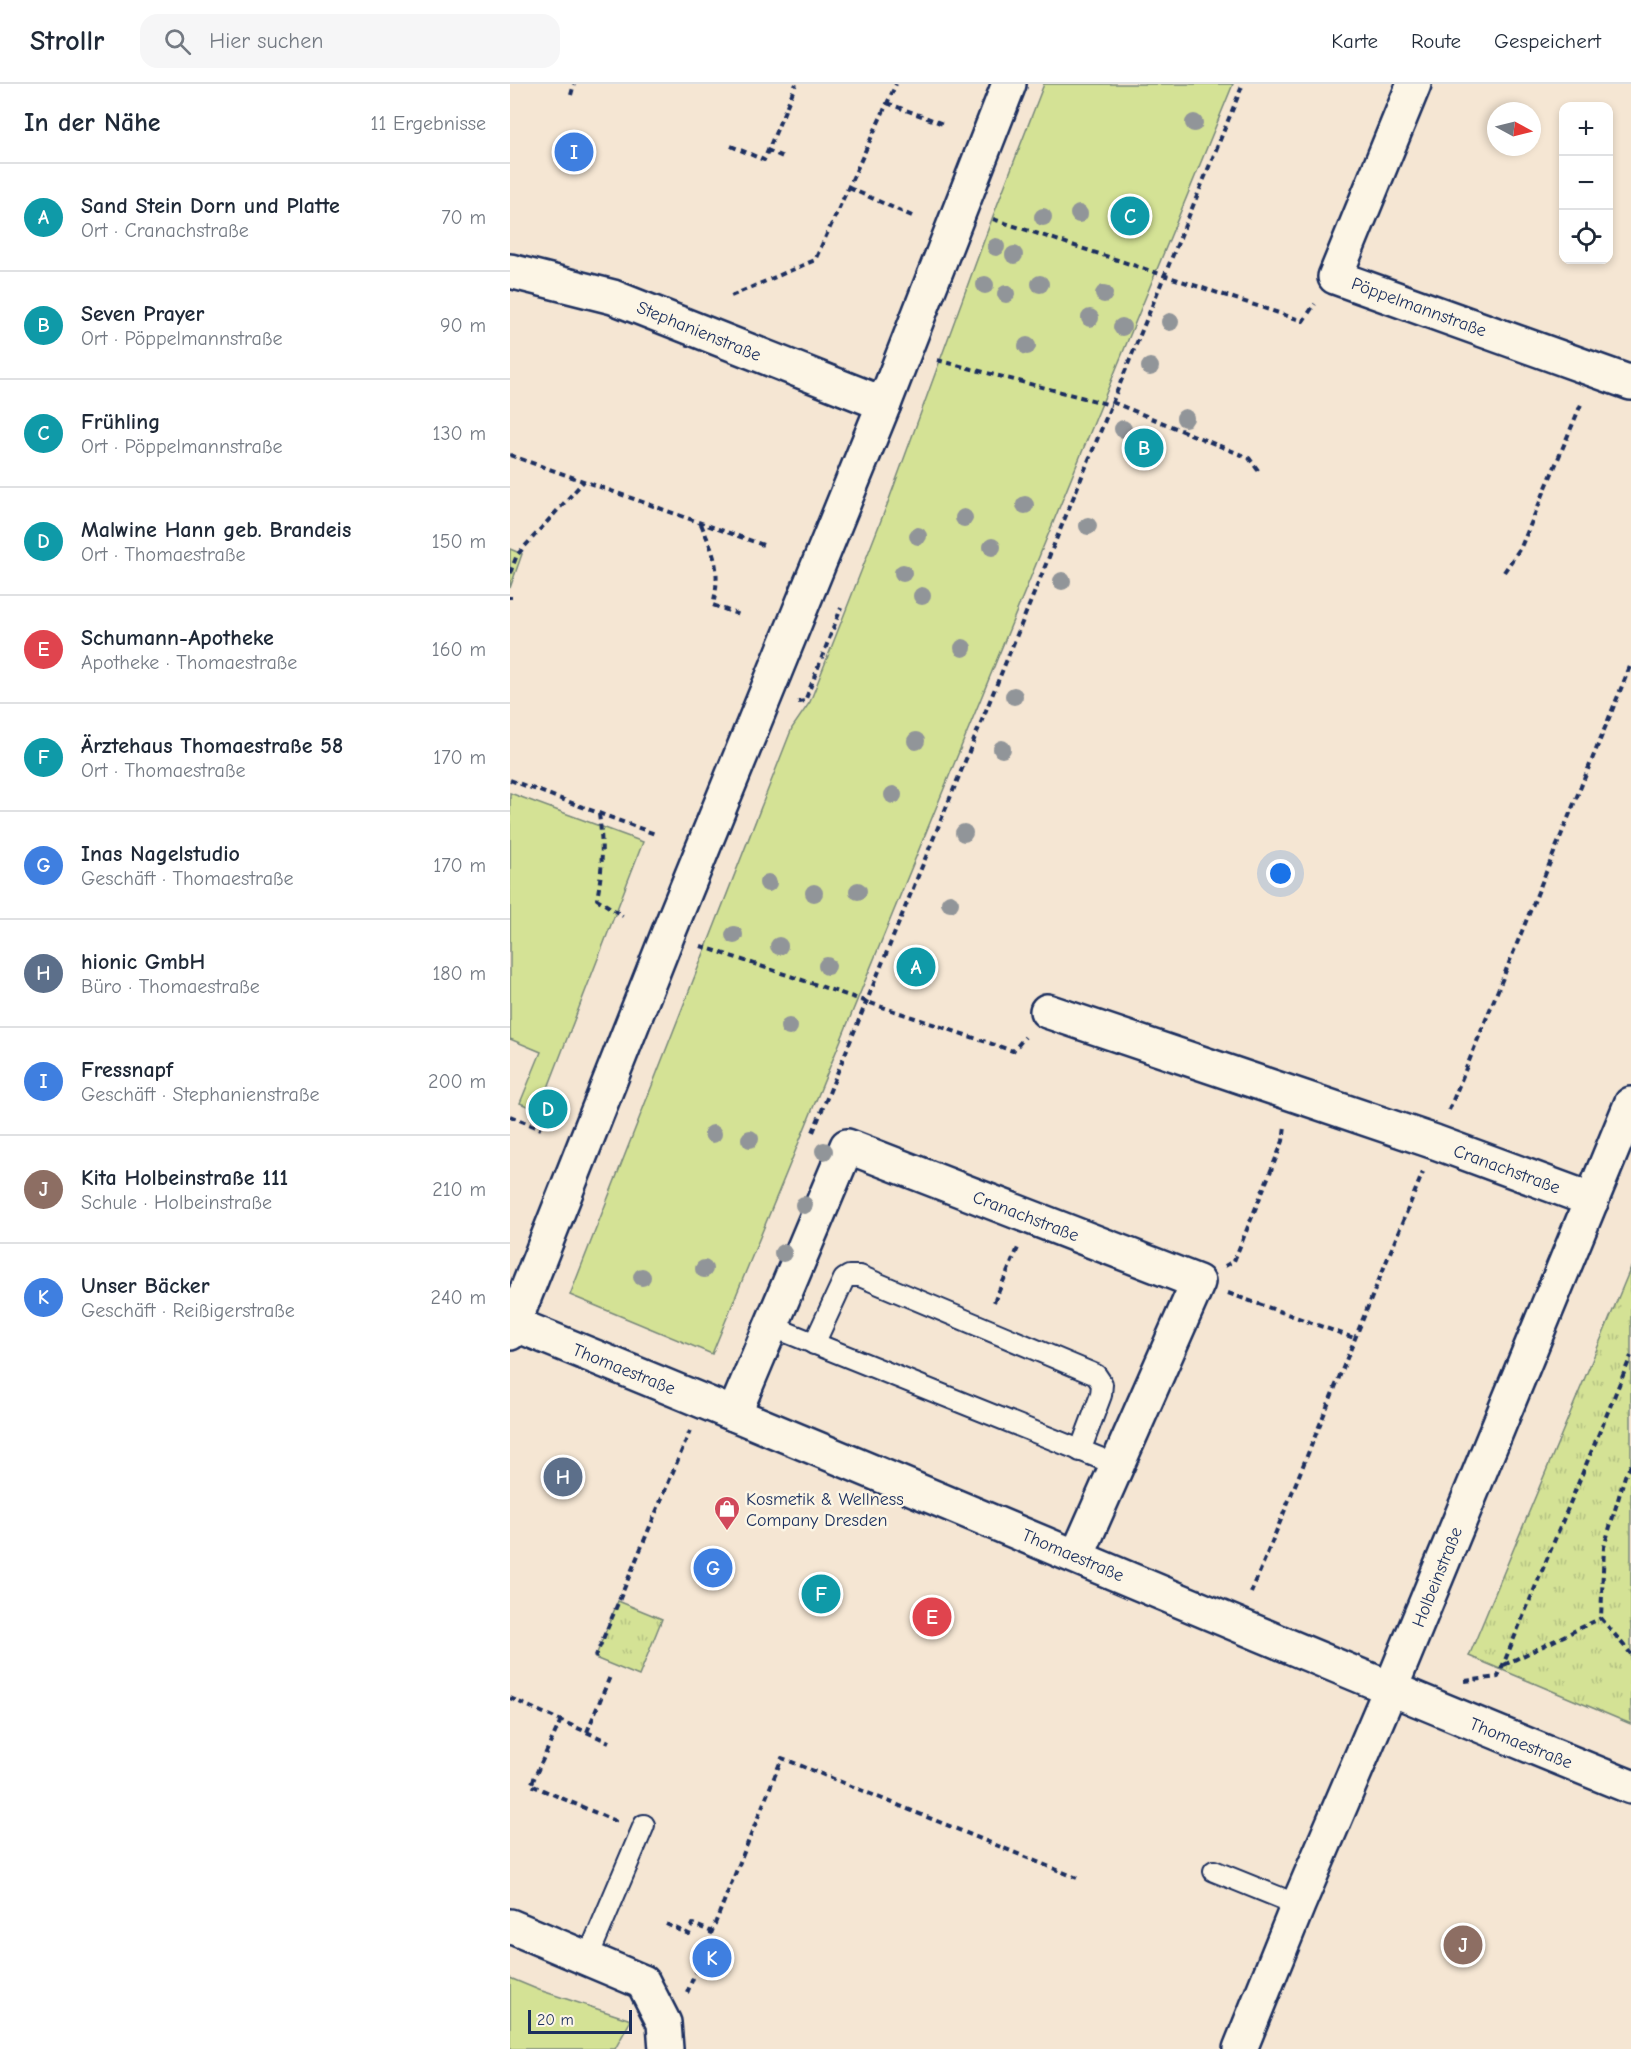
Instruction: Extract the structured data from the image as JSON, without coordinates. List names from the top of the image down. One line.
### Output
{"streets":{"street":["Pöppelmannstraße","Stephanienstraße","Cranachstraße","Thomaestraße","Holbeinstraße"]},"crossings":[["Cranachstraße","Thomaestraße"],["Cranachstraße","Holbeinstraße"],["Thomaestraße","Holbeinstraße"]],"places":{"shop":["Kosmetik & Wellness Company Dresden"]},"scale_bar":"20 m","north":"right","page":{"header":"Strollr","search":"Hier suchen","nav":["Karte","Route","Gespeichert"],"heading":["In der Nähe","11 Ergebnisse"],"map_buttons":["+","−"],"pins":["I","C","B","A","D","H","G","F","E","J","K"],"list":[{"mark":"A","name":"Sand Stein Dorn und Platte","note":"Ort · Cranachstraße","value":"70 m"},{"mark":"B","name":"Seven Prayer","note":"Ort · Pöppelmannstraße","value":"90 m"},{"mark":"C","name":"Frühling","note":"Ort · Pöppelmannstraße","value":"130 m"},{"mark":"D","name":"Malwine Hann geb. Brandeis","note":"Ort · Thomaestraße","value":"150 m"},{"mark":"E","name":"Schumann-Apotheke","note":"Apotheke · Thomaestraße","value":"160 m"},{"mark":"F","name":"Ärztehaus Thomaestraße 58","note":"Ort · Thomaestraße","value":"170 m"},{"mark":"G","name":"Inas Nagelstudio","note":"Geschäft · Thomaestraße","value":"170 m"},{"mark":"H","name":"hionic GmbH","note":"Büro · Thomaestraße","value":"180 m"},{"mark":"I","name":"Fressnapf","note":"Geschäft · Stephanienstraße","value":"200 m"},{"mark":"J","name":"Kita Holbeinstraße 111","note":"Schule · Holbeinstraße","value":"210 m"},{"mark":"K","name":"Unser Bäcker","note":"Geschäft · Reißigerstraße","value":"240 m"}],"scale":"20 m"}}
